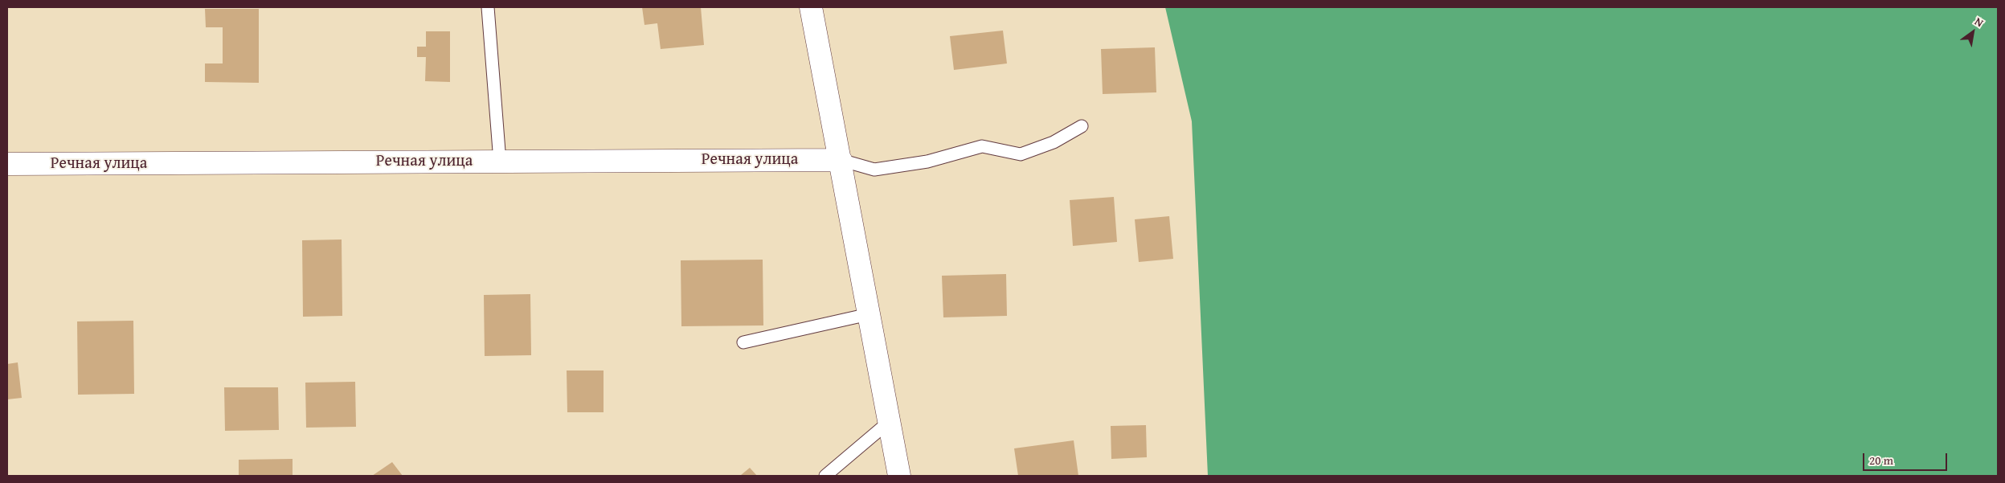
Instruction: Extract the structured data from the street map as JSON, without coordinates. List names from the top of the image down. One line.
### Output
{"streets":{"street":["Речная улица"]},"scale_bar":"20 m","north":"top right"}
